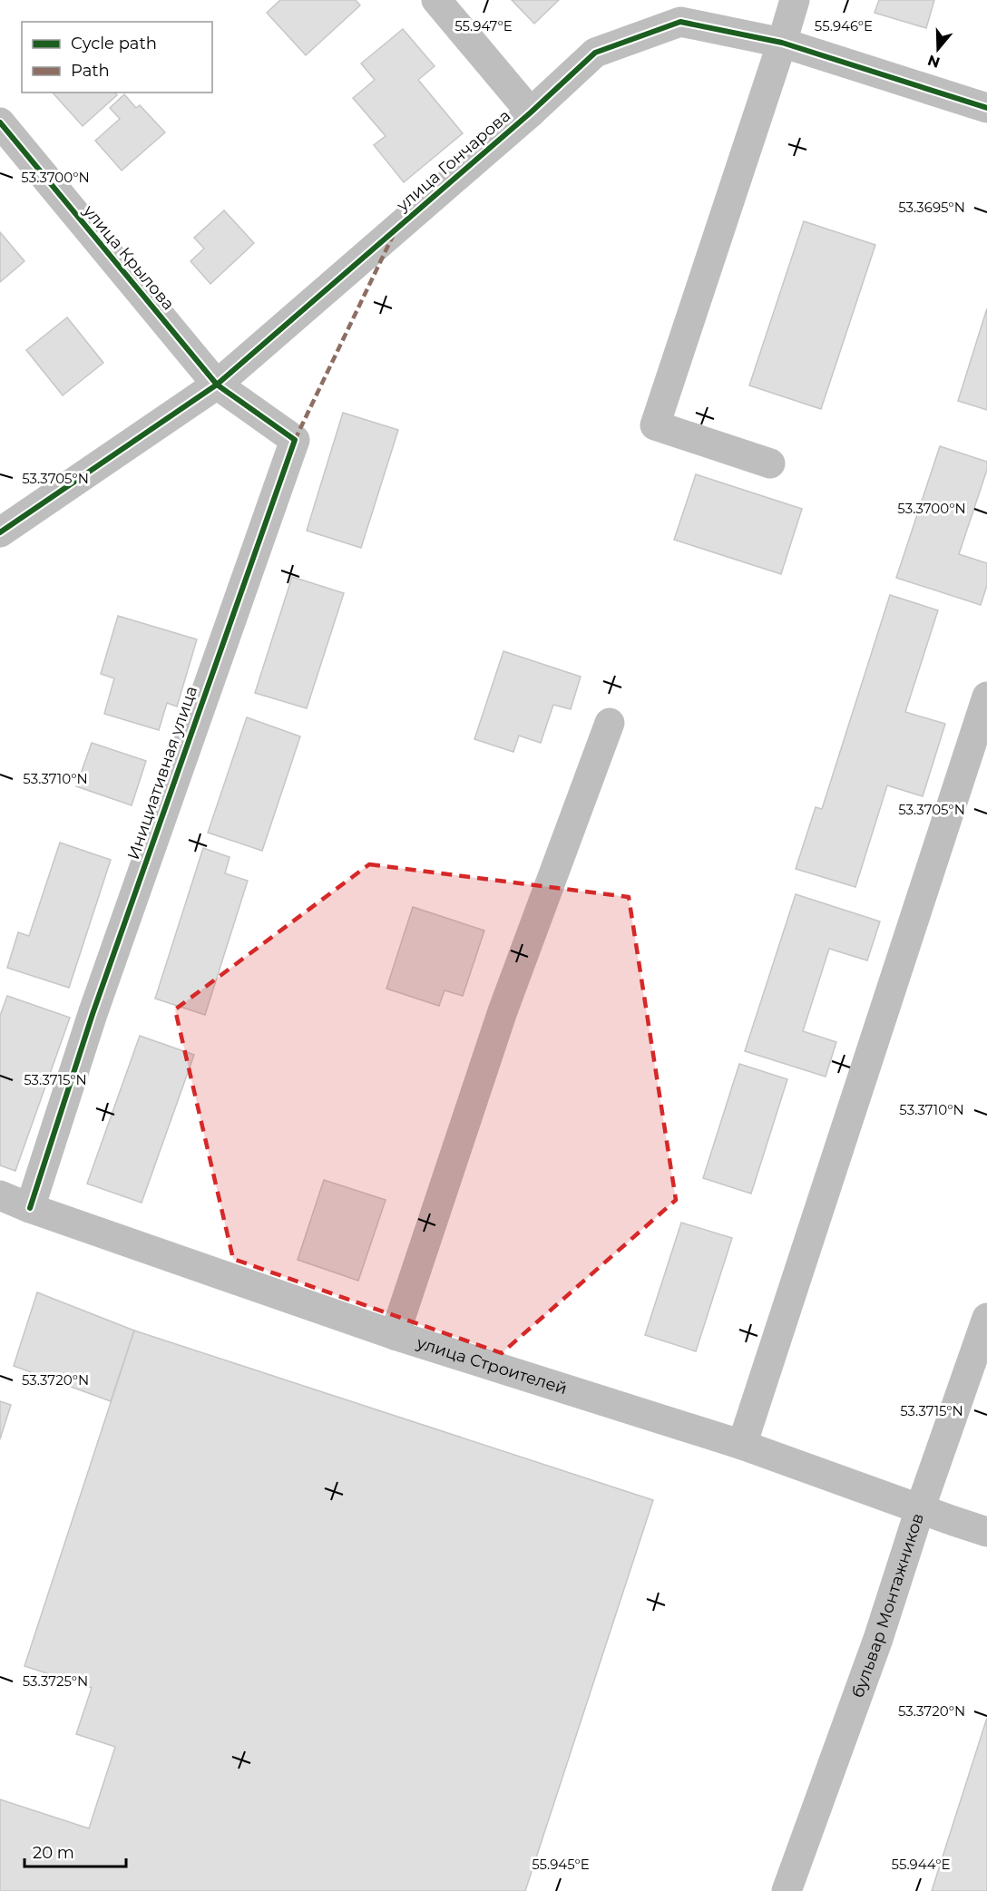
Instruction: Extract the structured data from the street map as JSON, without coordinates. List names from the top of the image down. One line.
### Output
{"streets":{"street":["улица Гончарова","улица Крылова","Инициативная улица","улица Строителей","бульвар Монтажников"]},"crossings":[["улица Гончарова","улица Крылова"],["улица Гончарова","Инициативная улица"],["улица Крылова","Инициативная улица"],["Инициативная улица","улица Строителей"],["улица Строителей","бульвар Монтажников"]],"legend":["Cycle path","Path"],"scale_bar":"20 m","north":"bottom","coordinates":["55.947°E","55.946°E","53.3700°N","53.3695°N","53.3705°N","53.3710°N","53.3715°N","53.3720°N","53.3725°N","55.945°E","55.944°E"]}
